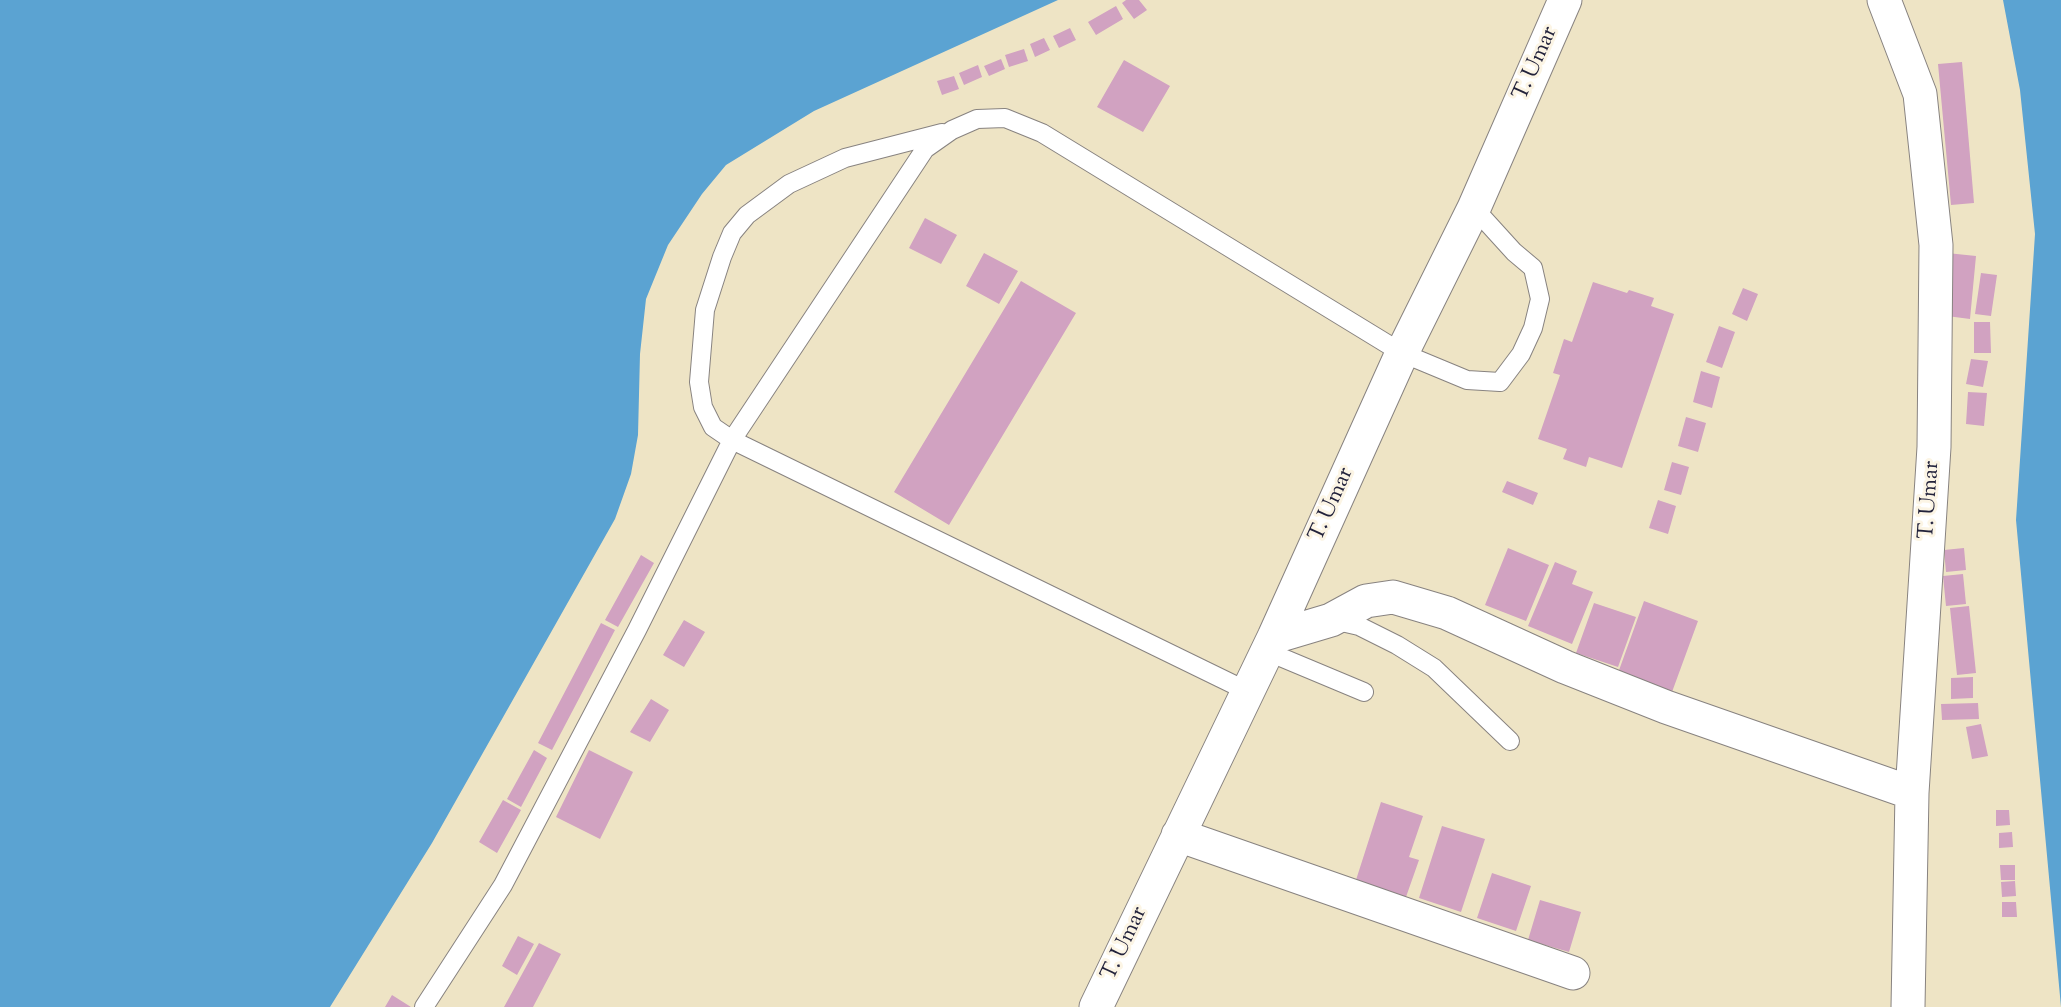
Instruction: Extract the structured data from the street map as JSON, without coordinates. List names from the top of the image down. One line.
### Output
{"streets":{"street":["T. Umar"]}}
